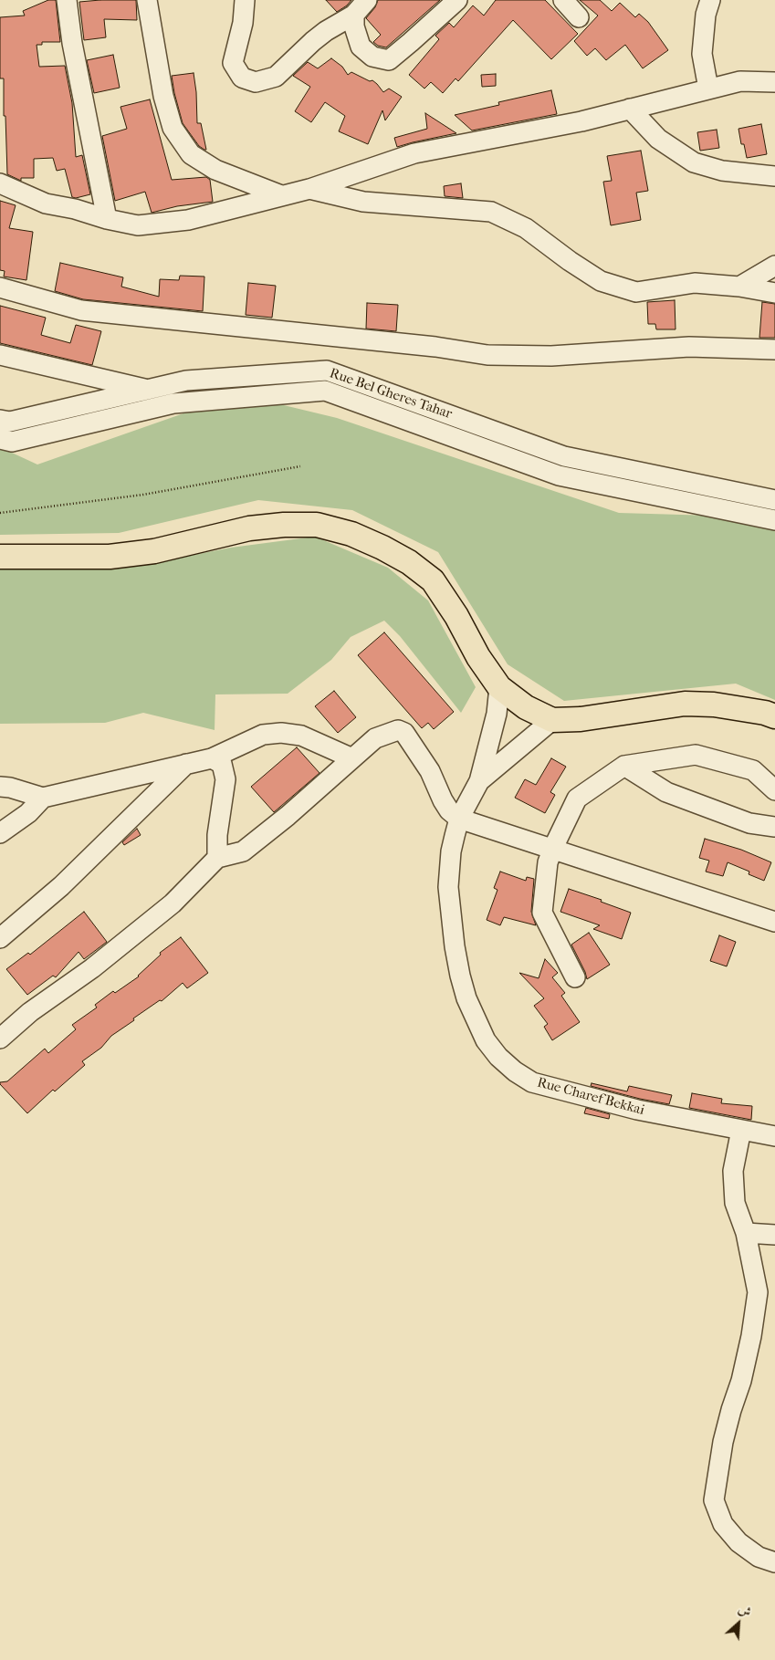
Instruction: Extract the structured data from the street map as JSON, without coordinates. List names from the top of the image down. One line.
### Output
{"streets":{"street":["Rue Bel Gheres Tahar","Rue Charef Bekkai"]},"north":"top right"}
